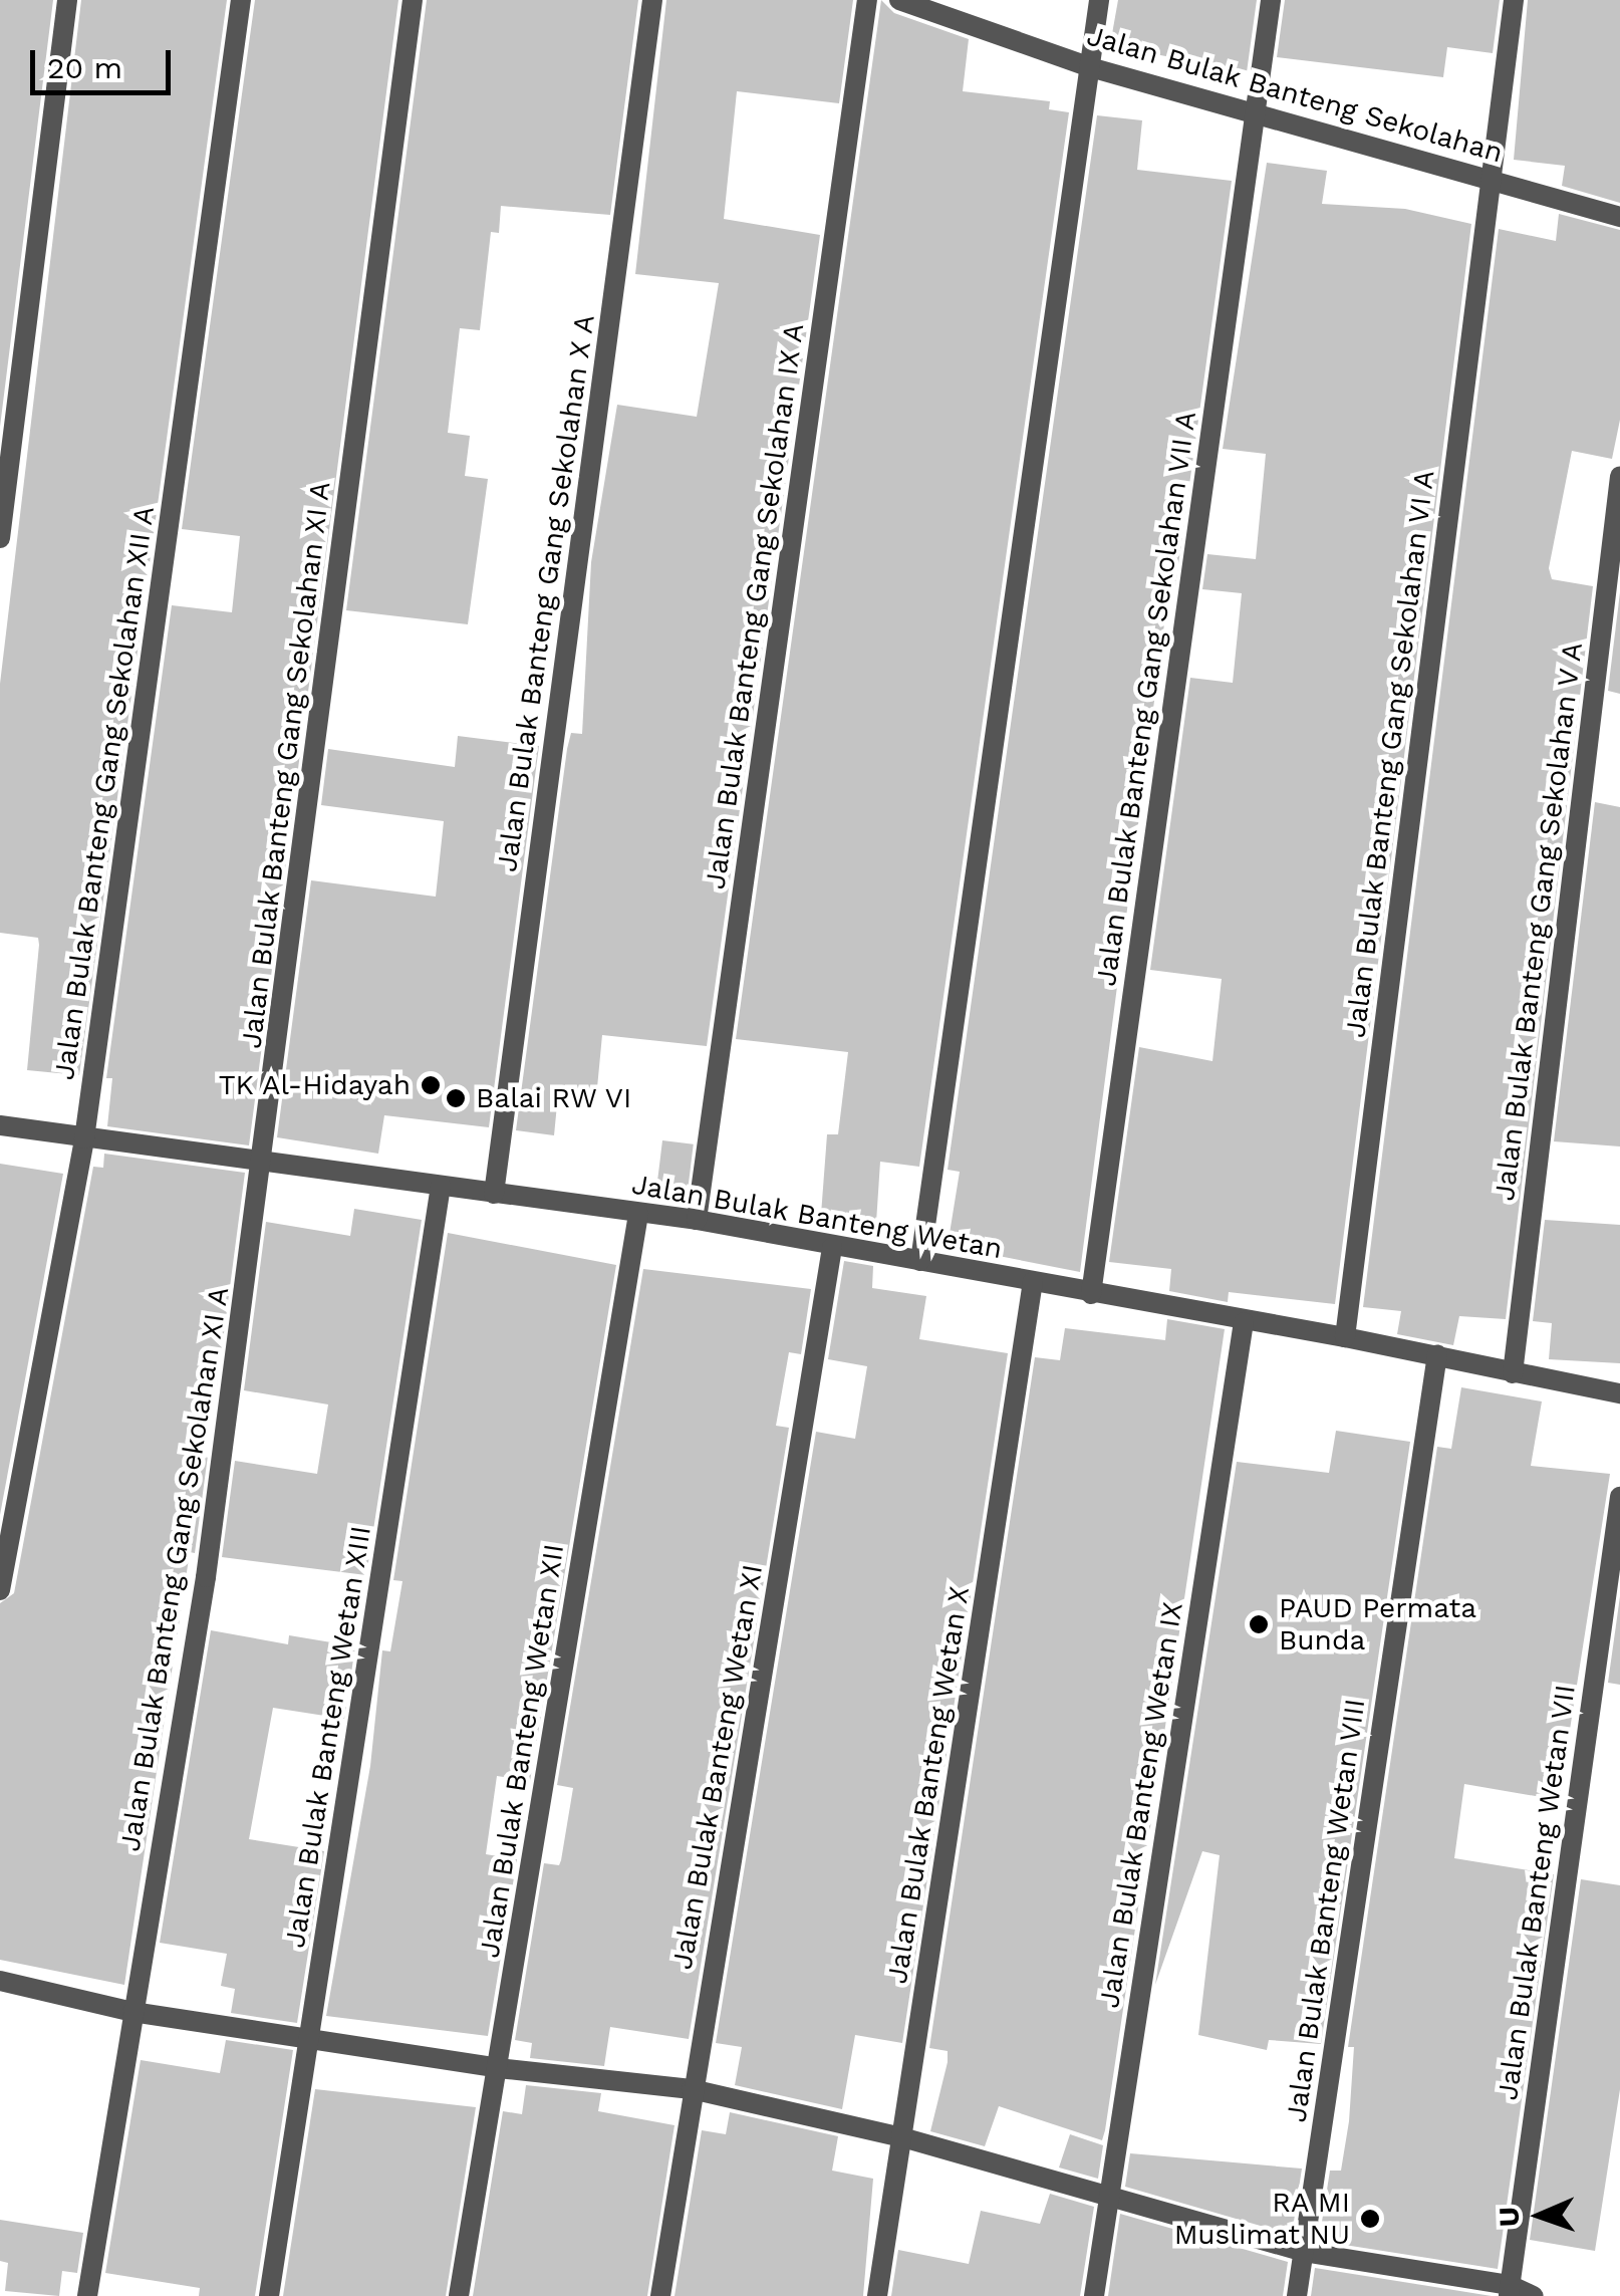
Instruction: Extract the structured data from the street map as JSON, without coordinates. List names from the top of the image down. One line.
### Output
{"streets":{"street":["Jalan Bulak Banteng Sekolahan","Jalan Bulak Banteng Gang Sekolahan X A","Jalan Bulak Banteng Gang Sekolahan IX A","Jalan Bulak Banteng Gang Sekolahan VII A","Jalan Bulak Banteng Gang Sekolahan VI A","Jalan Bulak Banteng Gang Sekolahan XI A","Jalan Bulak Banteng Gang Sekolahan XII A","Jalan Bulak Banteng Gang Sekolahan V A","Jalan Bulak Banteng Wetan","Jalan Bulak Banteng Wetan XIII","Jalan Bulak Banteng Wetan XII","Jalan Bulak Banteng Wetan XI","Jalan Bulak Banteng Wetan X","Jalan Bulak Banteng Wetan IX","Jalan Bulak Banteng Wetan VII","Jalan Bulak Banteng Wetan VIII"]},"crossings":[["Jalan Bulak Banteng Sekolahan","Jalan Bulak Banteng Gang Sekolahan VII A"],["Jalan Bulak Banteng Sekolahan","Jalan Bulak Banteng Gang Sekolahan VI A"],["Jalan Bulak Banteng Gang Sekolahan X A","Jalan Bulak Banteng Wetan"],["Jalan Bulak Banteng Gang Sekolahan IX A","Jalan Bulak Banteng Wetan"],["Jalan Bulak Banteng Gang Sekolahan VII A","Jalan Bulak Banteng Wetan"],["Jalan Bulak Banteng Gang Sekolahan VI A","Jalan Bulak Banteng Wetan"],["Jalan Bulak Banteng Gang Sekolahan XI A","Jalan Bulak Banteng Wetan"],["Jalan Bulak Banteng Gang Sekolahan XII A","Jalan Bulak Banteng Wetan"],["Jalan Bulak Banteng Gang Sekolahan V A","Jalan Bulak Banteng Wetan"],["Jalan Bulak Banteng Wetan","Jalan Bulak Banteng Wetan XIII"],["Jalan Bulak Banteng Wetan","Jalan Bulak Banteng Wetan XII"],["Jalan Bulak Banteng Wetan","Jalan Bulak Banteng Wetan XI"],["Jalan Bulak Banteng Wetan","Jalan Bulak Banteng Wetan X"],["Jalan Bulak Banteng Wetan","Jalan Bulak Banteng Wetan IX"],["Jalan Bulak Banteng Wetan","Jalan Bulak Banteng Wetan VIII"]],"places":["TK Al-Hidayah","Balai RW VI","PAUD Permata Bunda","RA MI Muslimat NU"],"scale_bar":"20 m","north":"left"}
